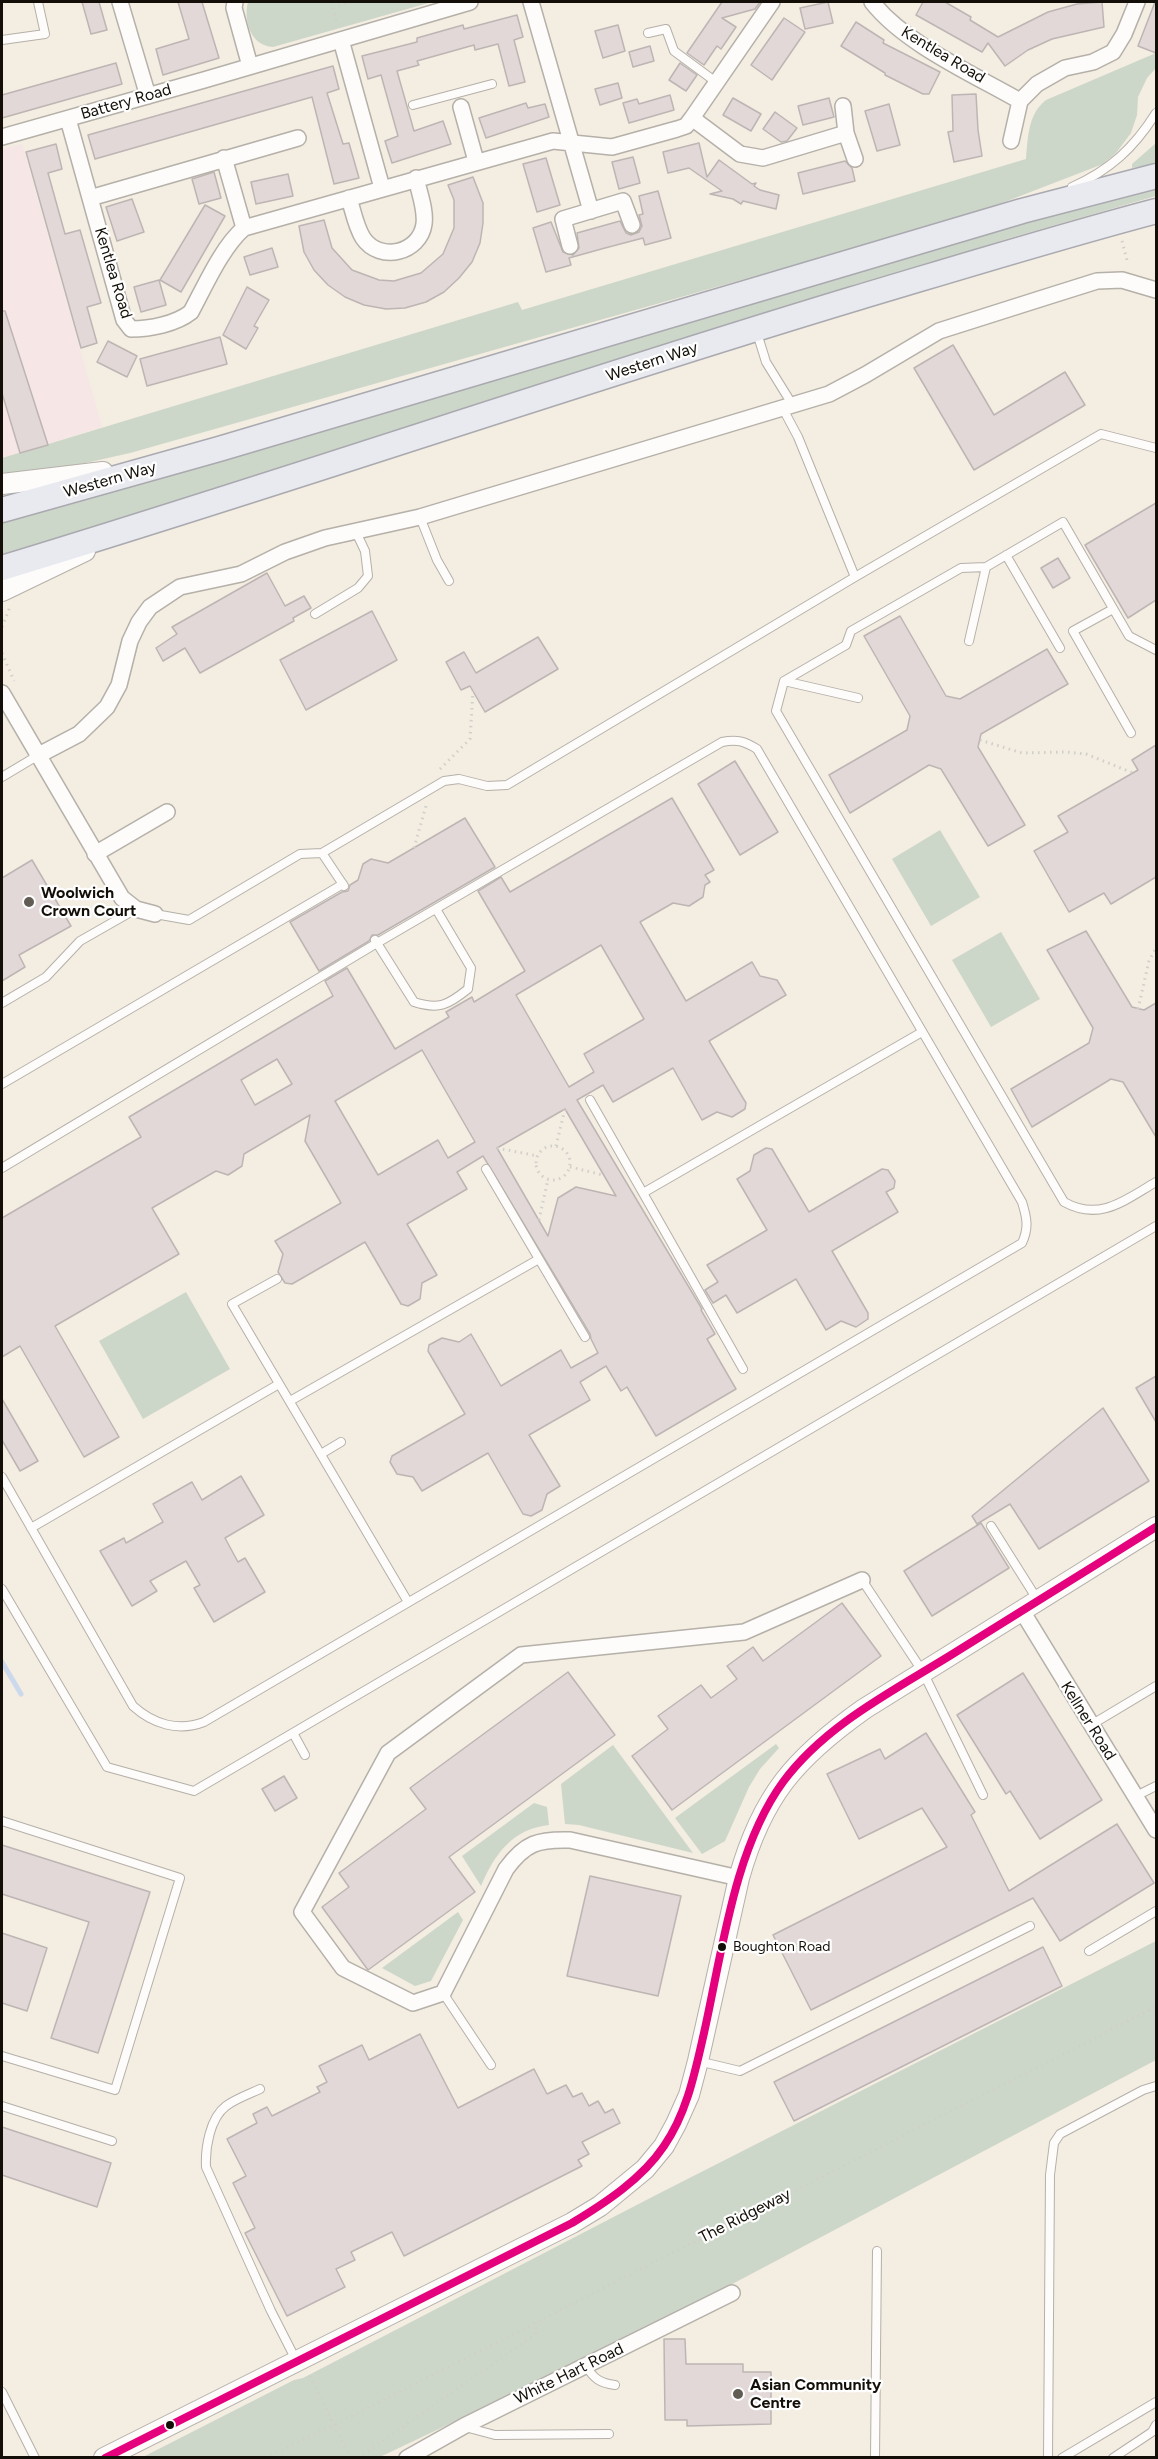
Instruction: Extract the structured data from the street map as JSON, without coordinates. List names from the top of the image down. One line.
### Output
{"streets":{"main road":["Western Way"],"street":["Kentlea Road","Battery Road","Kellner Road","White Hart Road"],"path":["The Ridgeway"]},"crossings":[["Kentlea Road","Battery Road"]],"places":["Woolwich Crown Court","Boughton Road","Asian Community Centre"]}
